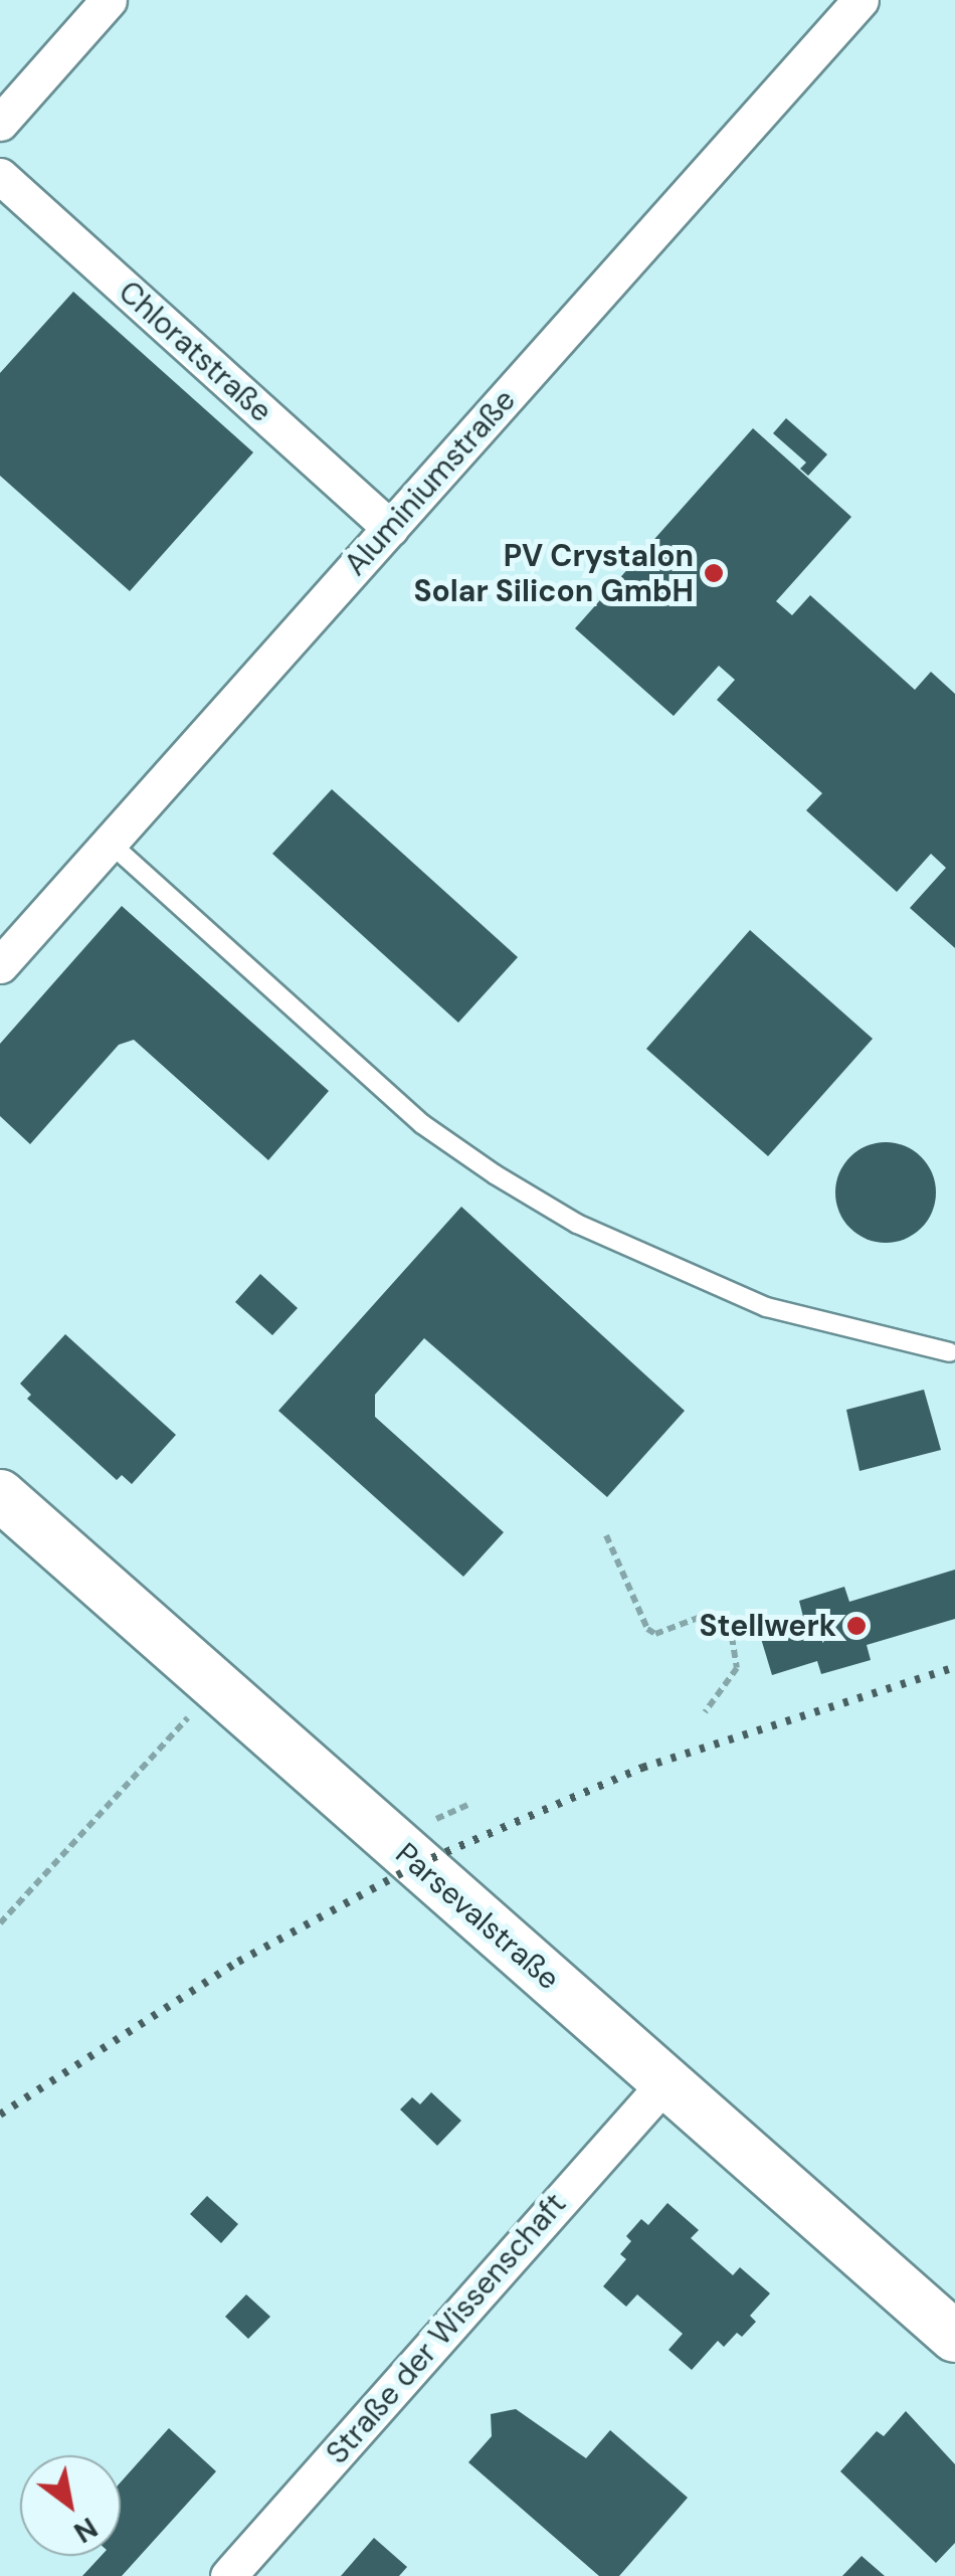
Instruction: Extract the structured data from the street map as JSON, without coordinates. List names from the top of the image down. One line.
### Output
{"streets":{"street":["Chloratstraße","Aluminiumstraße","Parsevalstraße","Straße der Wissenschaft"]},"crossings":[["Chloratstraße","Aluminiumstraße"],["Parsevalstraße","Straße der Wissenschaft"]],"places":["PV Crystalon Solar Silicon GmbH","Stellwerk"],"north":"bottom right"}
